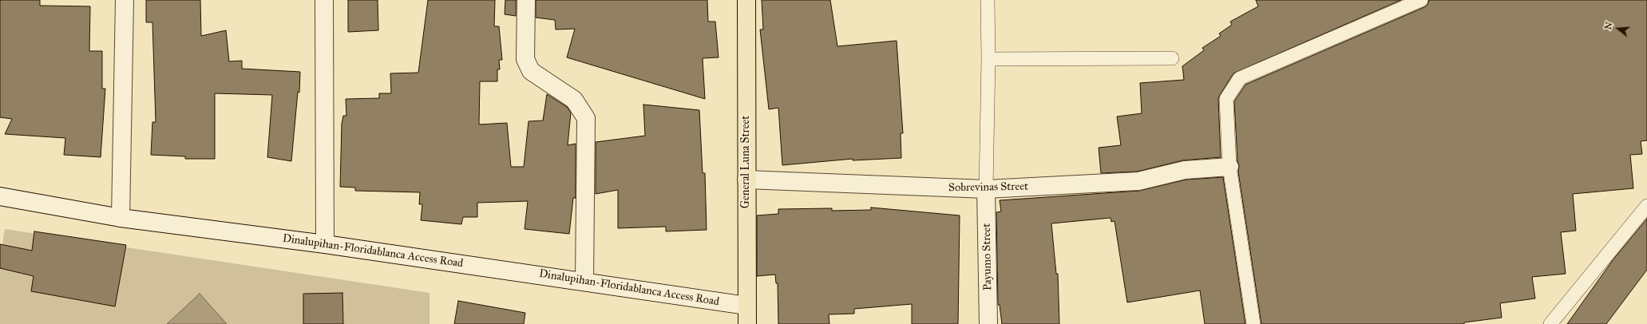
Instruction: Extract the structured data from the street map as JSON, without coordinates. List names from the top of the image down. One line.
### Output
{"streets":{"main road":["General Luna Street"],"street":["Sobrevinas Street","Dinalupihan-Floridablanca Access Road","Payumo Street"]},"crossings":[["General Luna Street","Sobrevinas Street"],["General Luna Street","Dinalupihan-Floridablanca Access Road"],["Sobrevinas Street","Payumo Street"]],"north":"left"}
